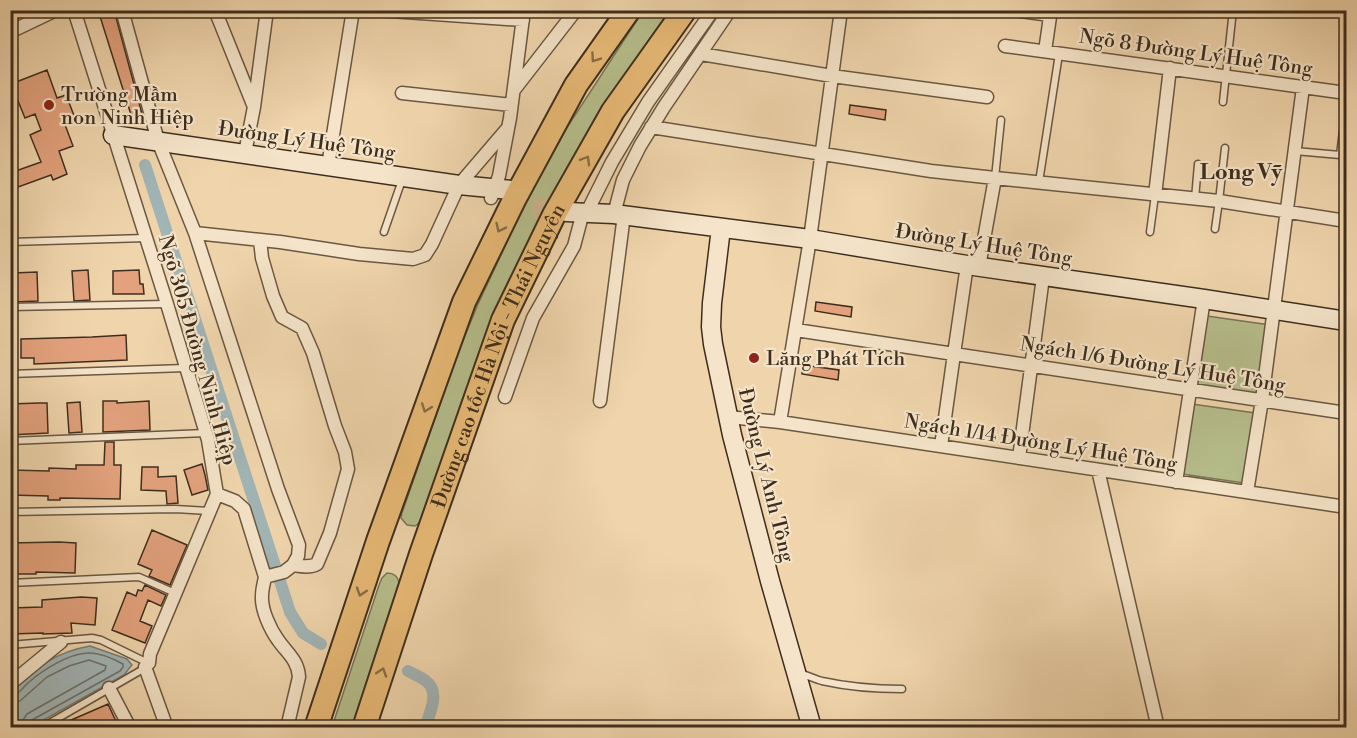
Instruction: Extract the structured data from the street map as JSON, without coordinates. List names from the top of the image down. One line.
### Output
{"streets":{"highway":["Đường cao tốc Hà Nội - Thái Nguyên"],"main road":["Đường Lý Huệ Tông","Đường Lý Anh Tông"],"street":["Ngõ 8 Đường Lý Huệ Tông","Ngõ 305 Đường Ninh Hiệp","Ngách 1/6 Đường Lý Huệ Tông","Ngách 1/14 Đường Lý Huệ Tông"]},"crossings":[["Đường Lý Huệ Tông","Ngõ 305 Đường Ninh Hiệp"],["Đường Lý Huệ Tông","Đường Lý Anh Tông"],["Ngách 1/14 Đường Lý Huệ Tông","Đường Lý Anh Tông"]],"districts":["Long Vỹ"],"places":["Trường Mầm non Ninh Hiệp","Lăng Phát Tích"]}
